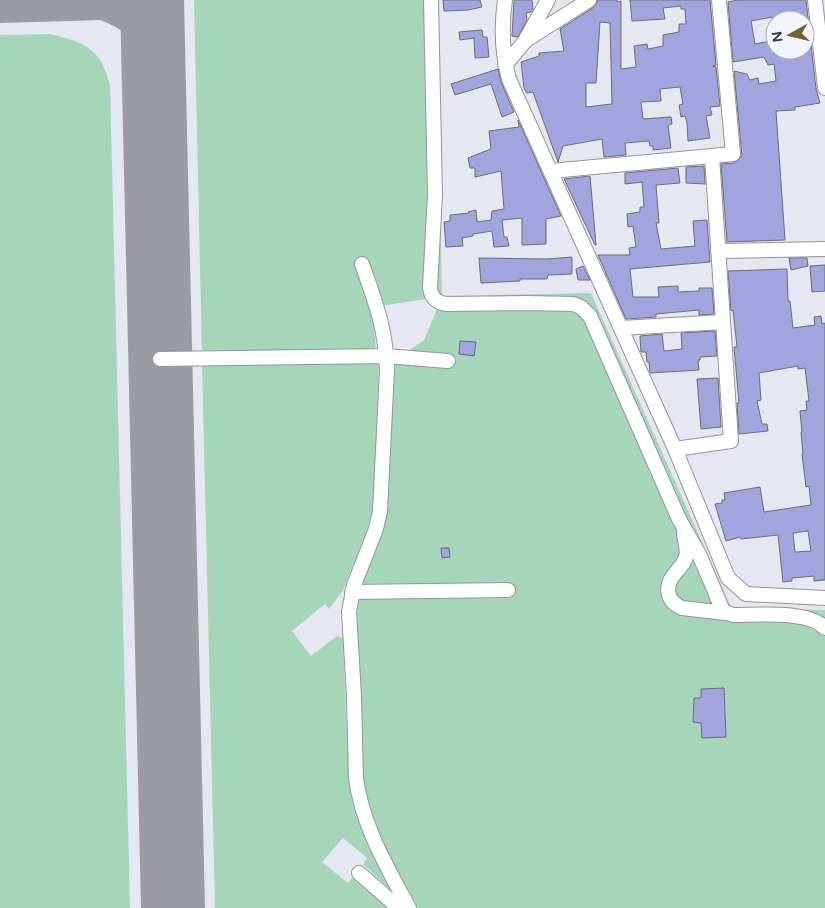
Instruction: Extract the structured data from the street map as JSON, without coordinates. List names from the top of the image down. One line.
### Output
{"north":"left"}
